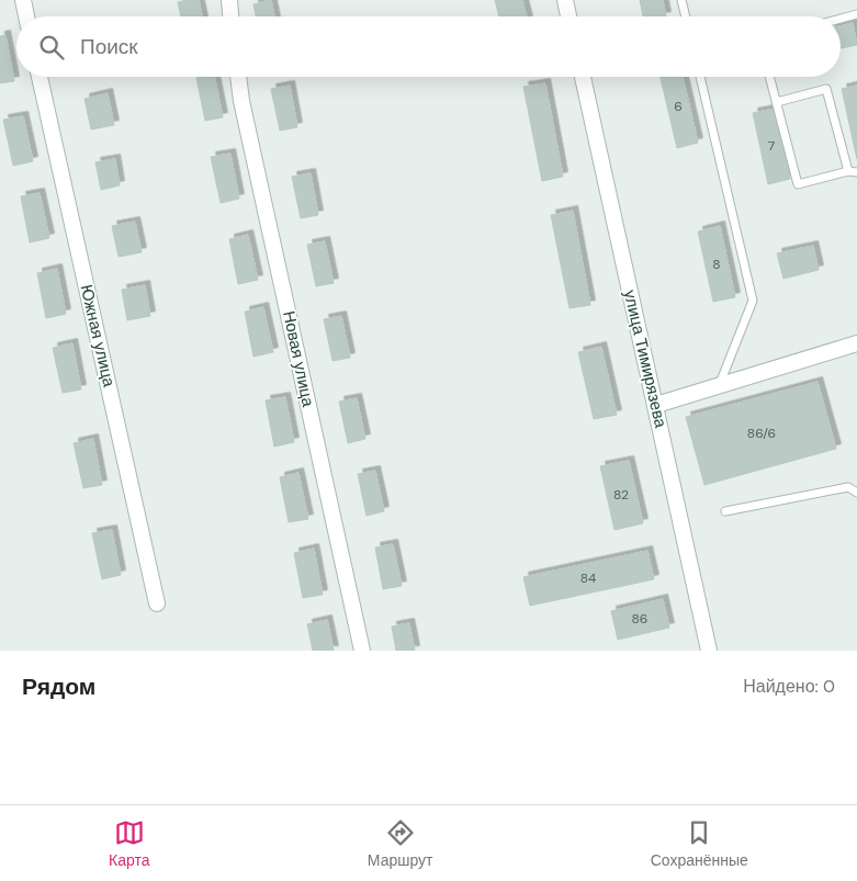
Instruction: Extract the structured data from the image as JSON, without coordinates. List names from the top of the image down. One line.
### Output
{"streets":{"street":["Южная улица","Новая улица","улица Тимирязева"]},"house_numbers":["6","7","8","86/6","82","84","86"],"page":{"search":"Поиск","heading":["Рядом","Найдено: 0"],"nav":["Карта","Маршрут","Сохранённые"]}}
